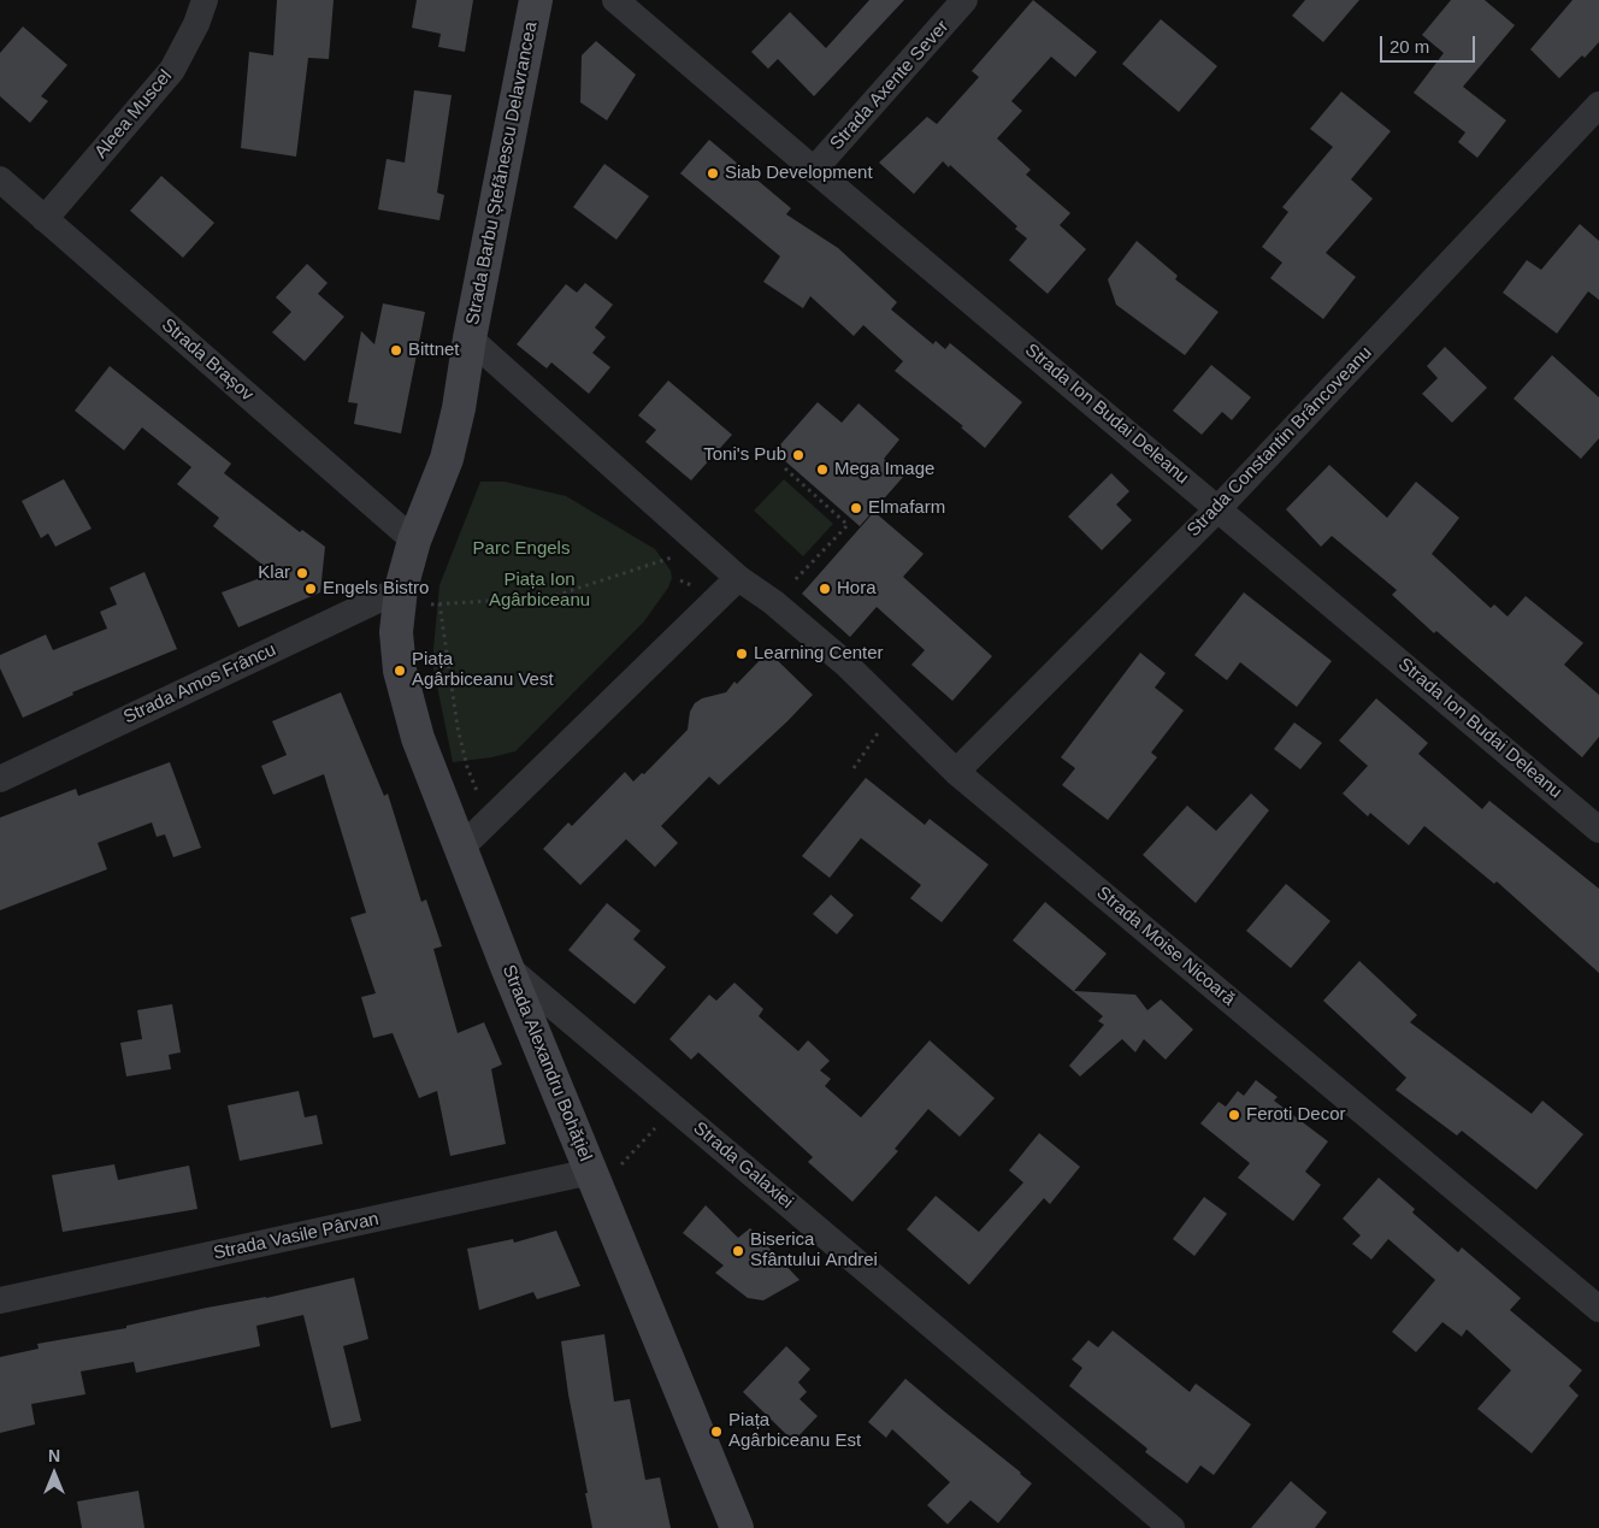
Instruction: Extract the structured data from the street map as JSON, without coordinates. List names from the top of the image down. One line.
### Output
{"streets":{"main road":["Strada Barbu Ștefănescu Delavrancea","Strada Alexandru Bohățiel"],"street":["Strada Axente Sever","Aleea Muscel","Strada Brașov","Strada Ion Budai Deleanu","Strada Constantin Brâncoveanu","Strada Amos Frâncu","Strada Moise Nicoară","Strada Galaxiei","Strada Vasile Pârvan"]},"crossings":[["Strada Axente Sever","Strada Ion Budai Deleanu"],["Aleea Muscel","Strada Brașov"],["Strada Barbu Ștefănescu Delavrancea","Strada Brașov"],["Strada Barbu Ștefănescu Delavrancea","Strada Amos Frâncu"],["Strada Barbu Ștefănescu Delavrancea","Strada Alexandru Bohățiel"],["Strada Ion Budai Deleanu","Strada Constantin Brâncoveanu"],["Strada Constantin Brâncoveanu","Strada Moise Nicoară"],["Strada Amos Frâncu","Strada Alexandru Bohățiel"],["Strada Alexandru Bohățiel","Strada Galaxiei"],["Strada Alexandru Bohățiel","Strada Vasile Pârvan"]],"parks":["Parc Engels","Piața Ion Agârbiceanu"],"places":["Siab Development","Bittnet","Toni's Pub","Mega Image","Elmafarm","Klar","Engels Bistro","Hora","Learning Center","Piața Agârbiceanu Vest","Feroti Decor","Biserica Sfântului Andrei","Piața Agârbiceanu Est"],"scale_bar":"20 m","north":"top"}
